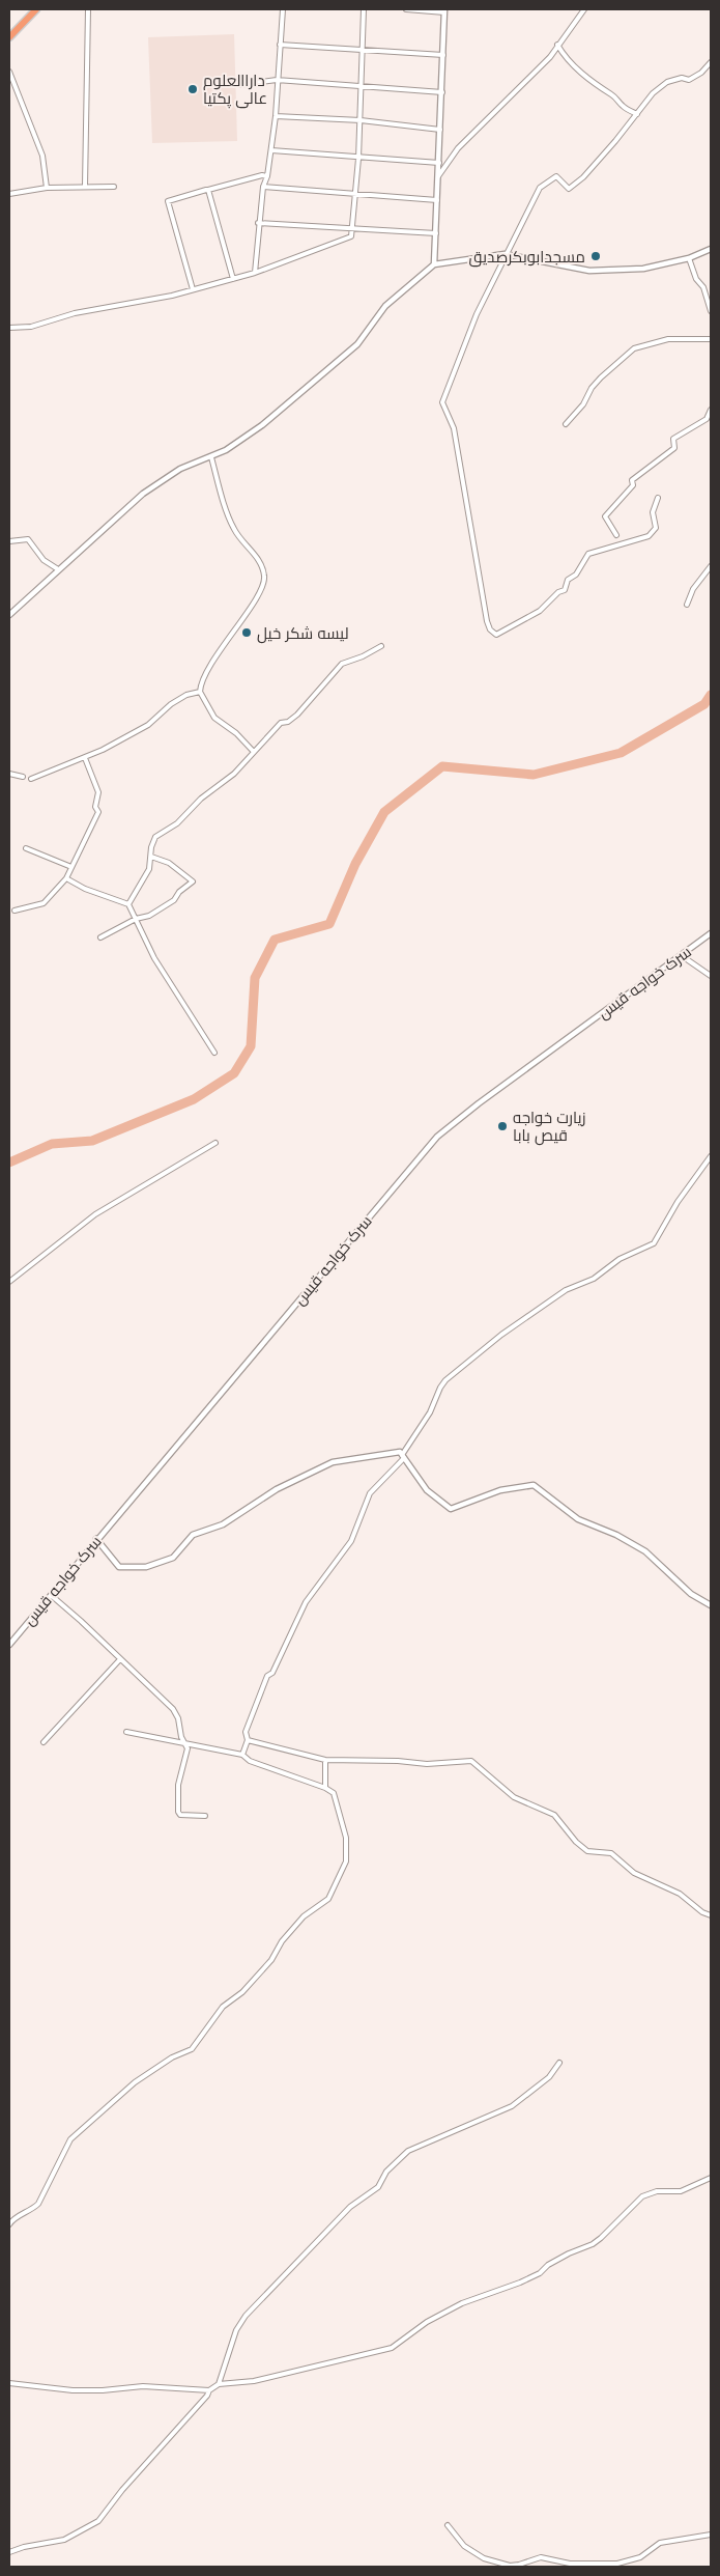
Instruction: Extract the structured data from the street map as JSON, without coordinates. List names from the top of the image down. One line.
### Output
{"streets":{"street":["سرک خواجه قیس"]},"places":["داراالعلوم عالی پکتیا","مسجدابوبکرصدیق","لیسه شکر خیل","زیارت خواجه قیص بابا"]}
